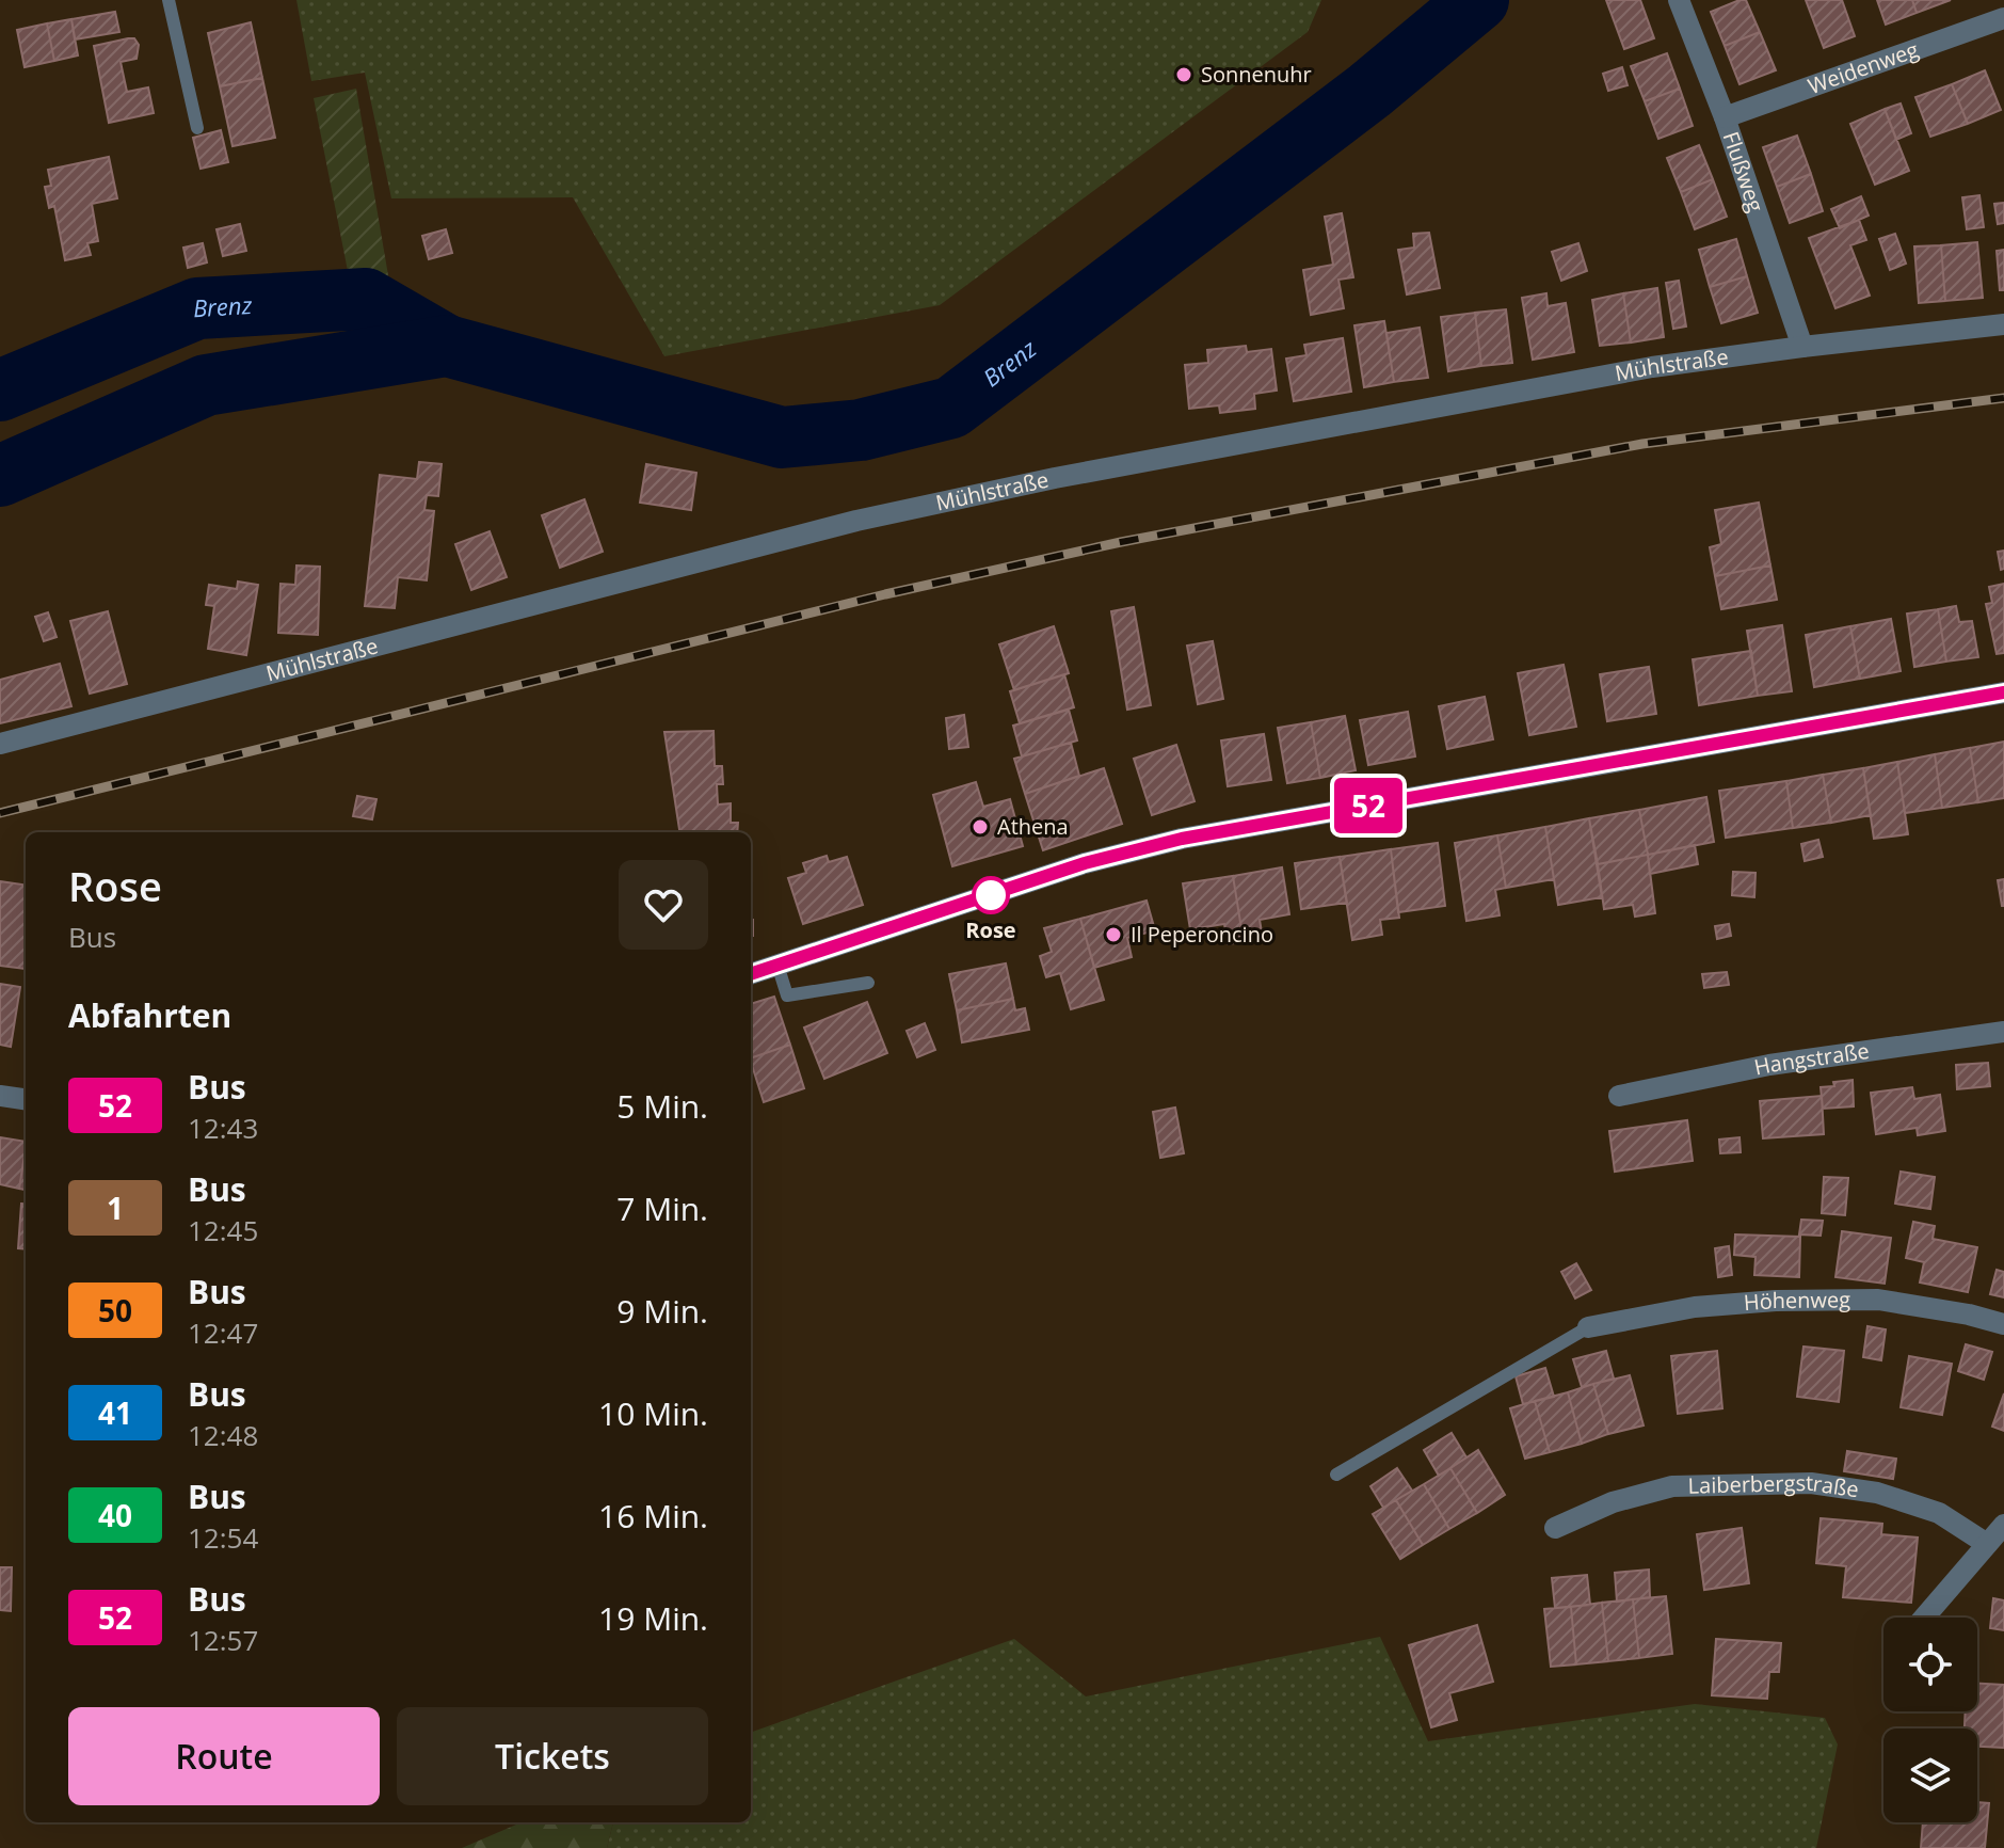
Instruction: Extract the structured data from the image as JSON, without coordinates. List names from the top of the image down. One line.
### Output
{"streets":{"street":["Weidenweg","Flußweg","Mühlstraße","Hangstraße","Höhenweg","Laiberbergstraße"]},"crossings":[["Weidenweg","Flußweg"],["Flußweg","Mühlstraße"]],"water":["Brenz"],"places":["Sonnenuhr","Athena","Rose","Il Peperoncino"],"lines":["bus line 52"],"page":{"on_map":"52","heading":[["Rose","Bus"],"Abfahrten"],"list":[{"mark":"52","name":"Bus","note":"12:43","value":"5 Min."},{"mark":"1","name":"Bus","note":"12:45","value":"7 Min."},{"mark":"50","name":"Bus","note":"12:47","value":"9 Min."},{"mark":"41","name":"Bus","note":"12:48","value":"10 Min."},{"mark":"40","name":"Bus","note":"12:54","value":"16 Min."},{"mark":"52","name":"Bus","note":"12:57","value":"19 Min."}],"buttons":["Route","Tickets"]}}
